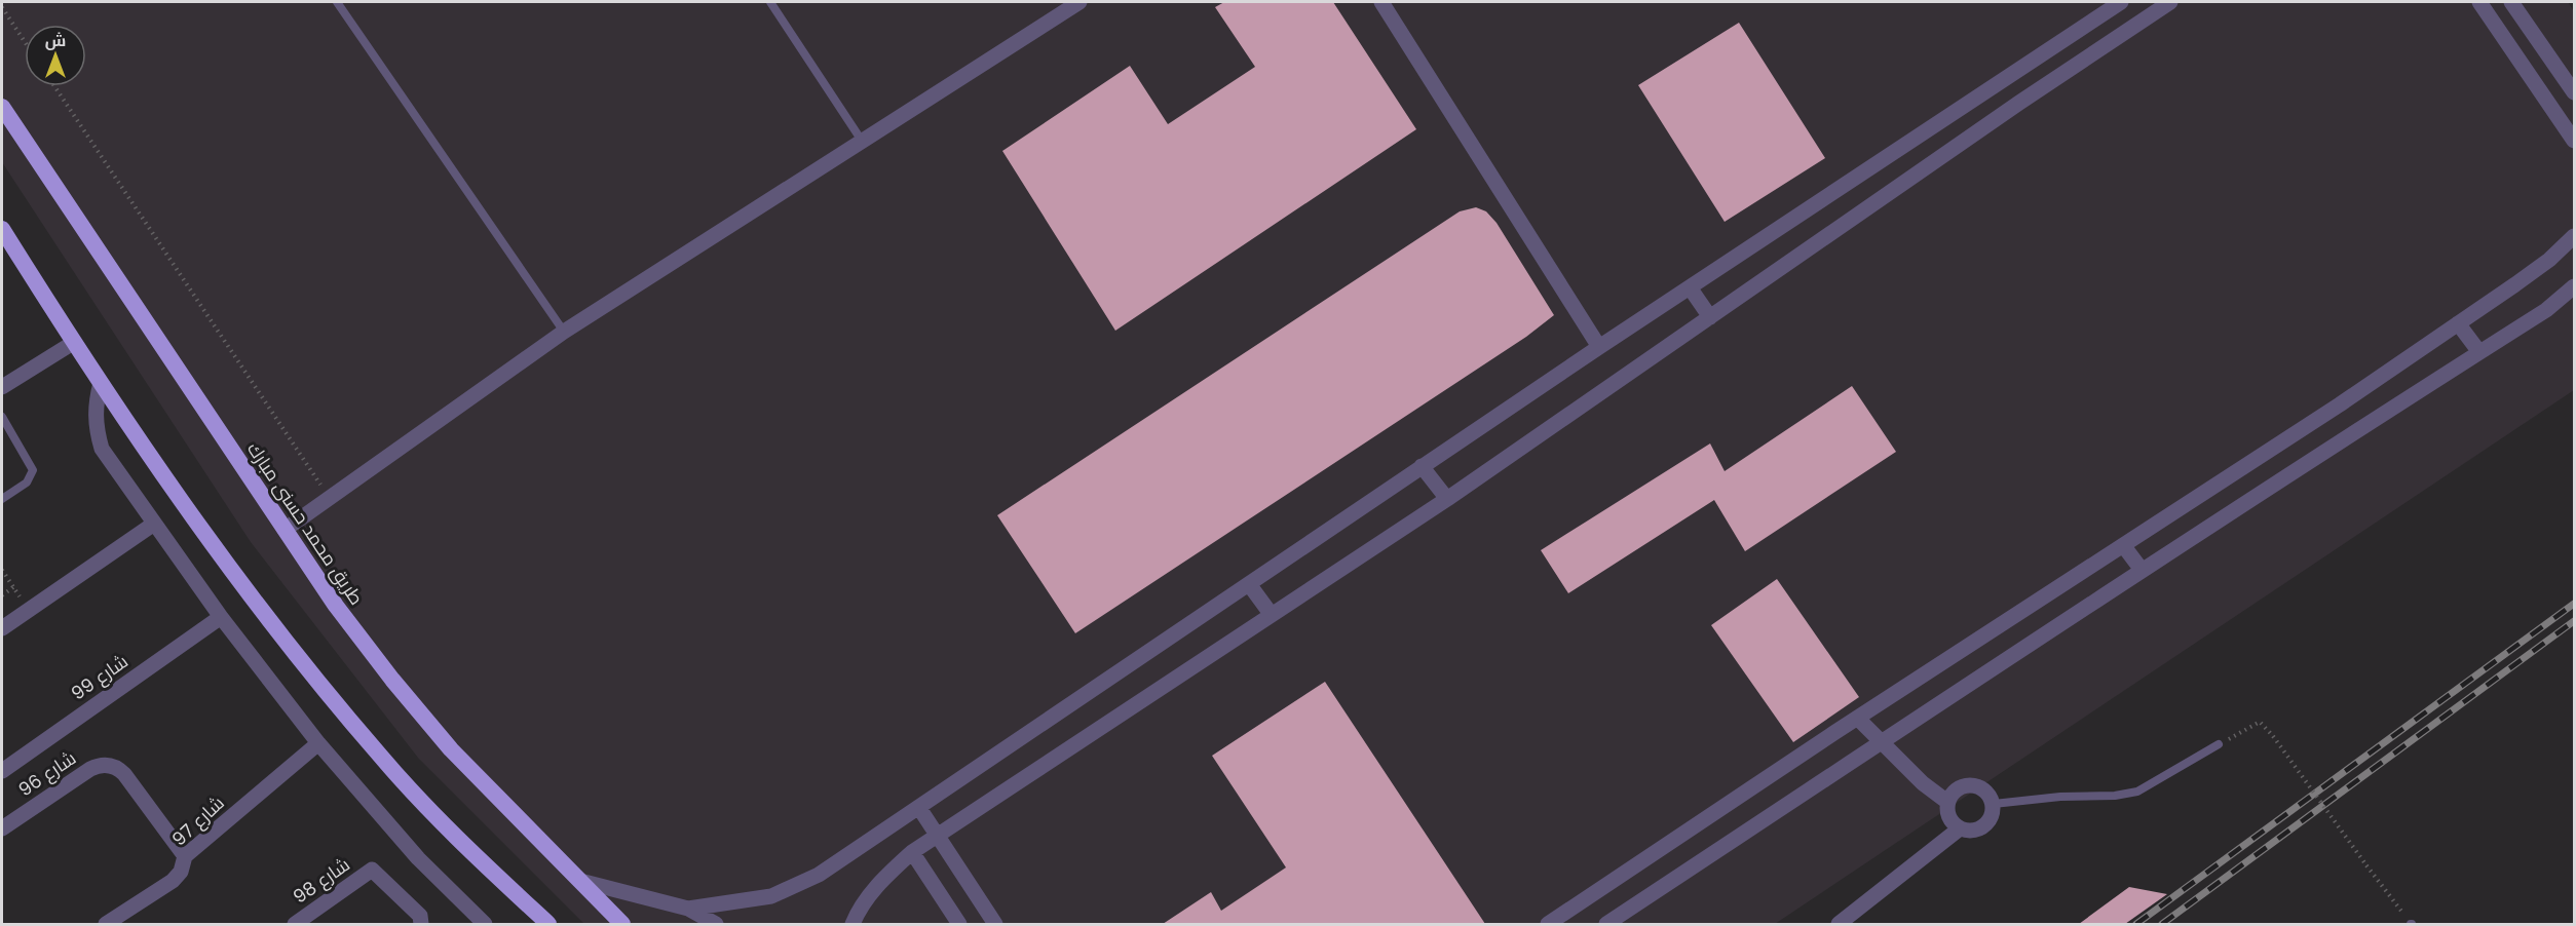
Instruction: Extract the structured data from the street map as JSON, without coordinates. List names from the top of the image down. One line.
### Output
{"streets":{"highway":["طريق محمد حسنى مبارك"],"street":["شارع 99","شارع 96","شارع 97","شارع 98"]},"crossings":[["شارع 96","شارع 97"]],"north":"top"}
